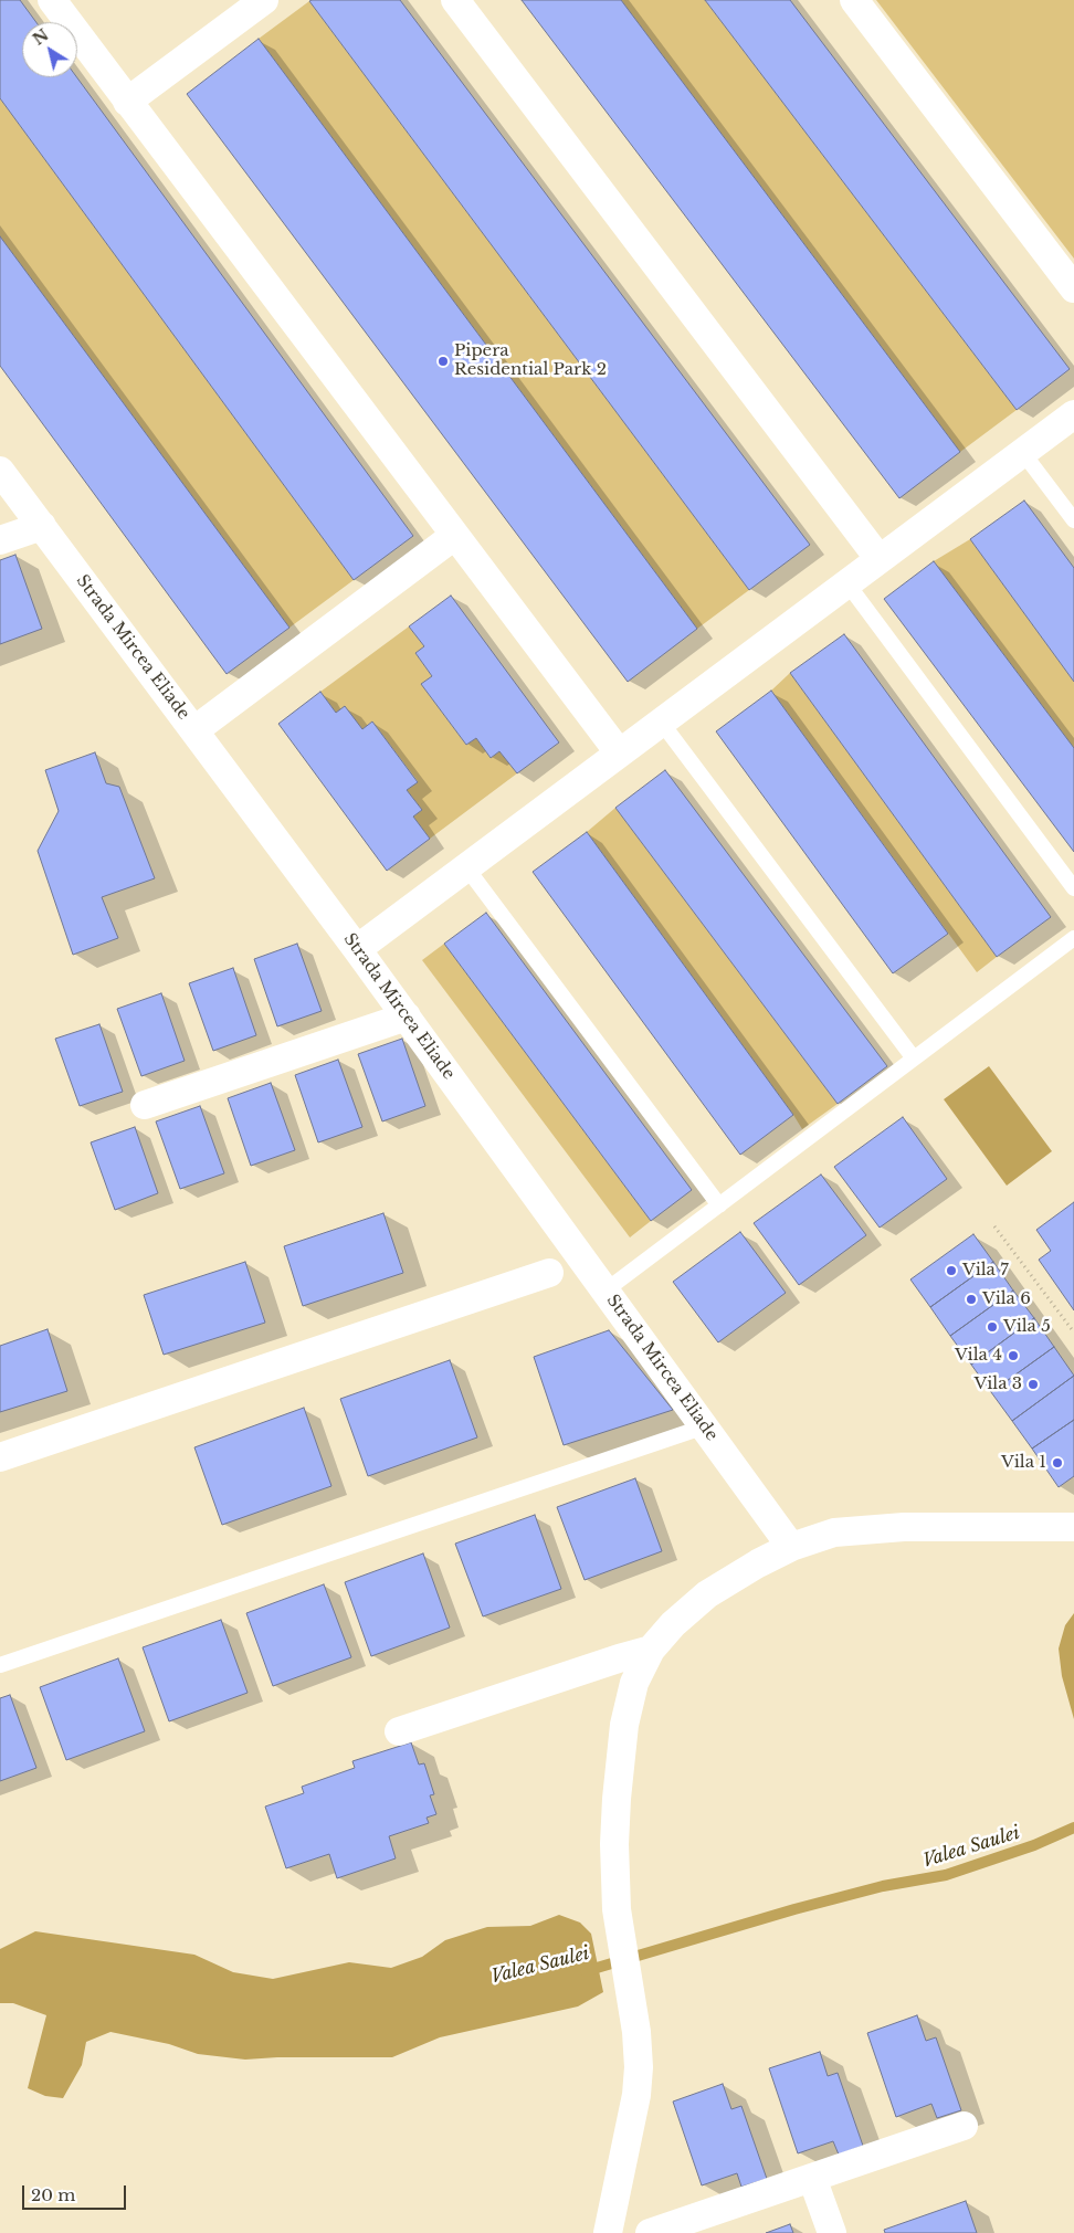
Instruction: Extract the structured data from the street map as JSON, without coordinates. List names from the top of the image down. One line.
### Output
{"streets":{"street":["Strada Mircea Eliade"]},"water":["Valea Saulei"],"places":["Pipera Residential Park 2","Vila 7","Vila 6","Vila 5","Vila 4","Vila 3","Vila 1"],"scale_bar":"20 m","north":"top left"}
